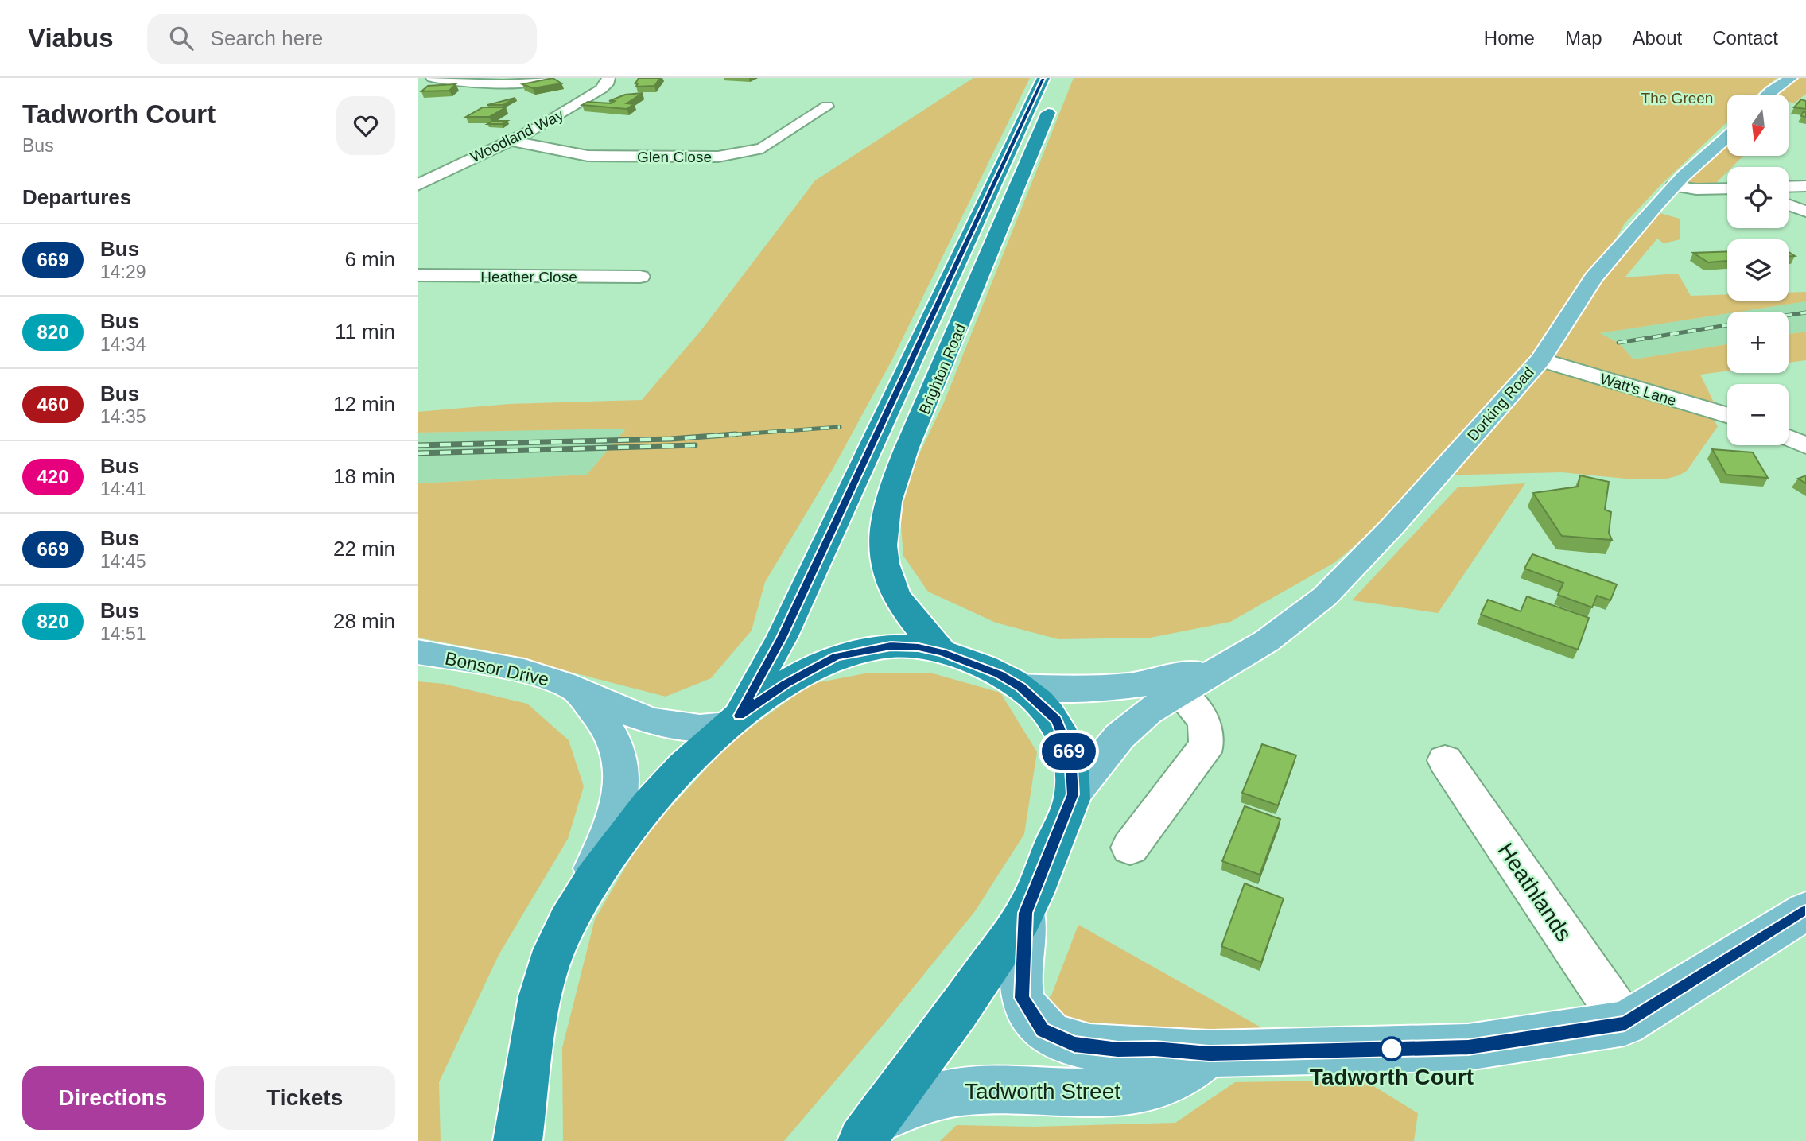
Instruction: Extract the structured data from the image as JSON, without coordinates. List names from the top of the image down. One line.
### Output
{"streets":{"highway":["Brighton Road"],"main road":["Dorking Road","Bonsor Drive","Tadworth Street"],"street":["Woodland Way","Glen Close","Heather Close","Watt's Lane","Heathlands"]},"crossings":[["Woodland Way","Glen Close"],["Brighton Road","Bonsor Drive"],["Watt's Lane","Dorking Road"]],"parks":["The Green"],"places":["Tadworth Court"],"lines":["bus line 669"],"north":"bottom","page":{"header":"Viabus","search":"Search here","nav":["Home","Map","About","Contact"],"heading":[["Tadworth Court","Bus"],"Departures"],"on_map":"669","map_buttons":["+","−"],"list":[{"mark":"669","name":"Bus","note":"14:29","value":"6 min"},{"mark":"820","name":"Bus","note":"14:34","value":"11 min"},{"mark":"460","name":"Bus","note":"14:35","value":"12 min"},{"mark":"420","name":"Bus","note":"14:41","value":"18 min"},{"mark":"669","name":"Bus","note":"14:45","value":"22 min"},{"mark":"820","name":"Bus","note":"14:51","value":"28 min"}],"buttons":["Directions","Tickets"]}}
